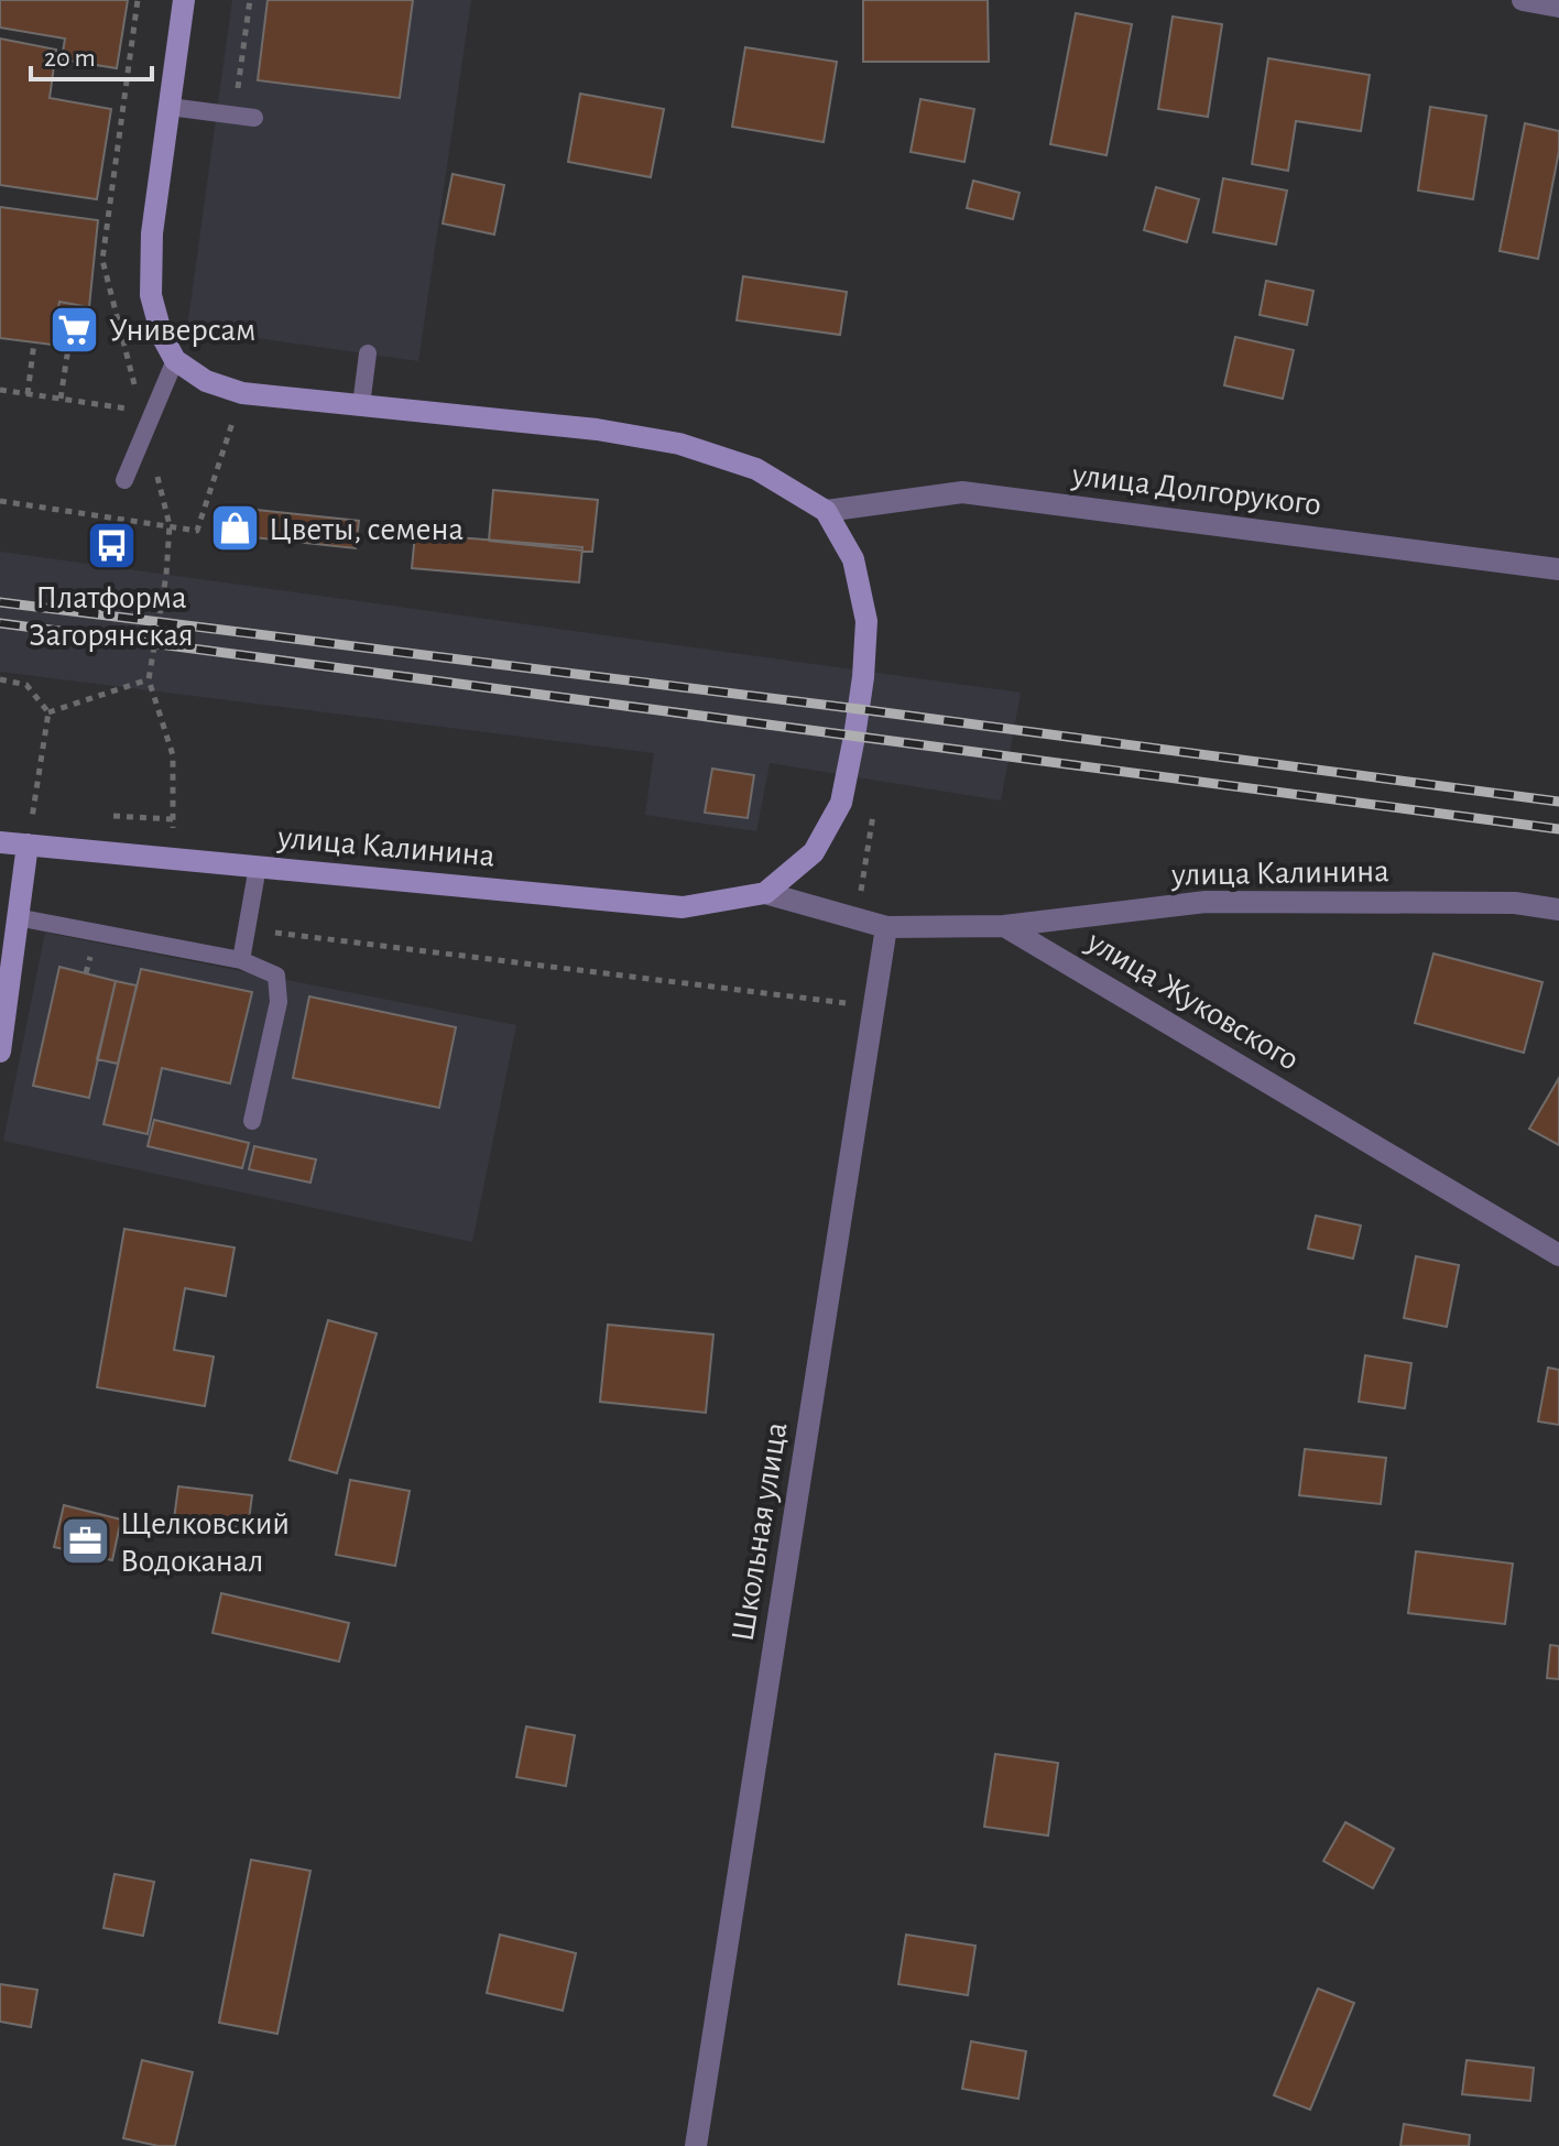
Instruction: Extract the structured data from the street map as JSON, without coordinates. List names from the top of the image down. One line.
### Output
{"streets":{"main road":["улица Калинина"],"street":["улица Долгорукого","улица Жуковского","Школьная улица"]},"crossings":[["улица Калинина","улица Жуковского"]],"places":{"supermarket":["Универсам"],"shop":["Цветы, семена"],"bus stop":["Платформа Загорянская"],"office":["Щелковский Водоканал"]},"scale_bar":"20 m"}
